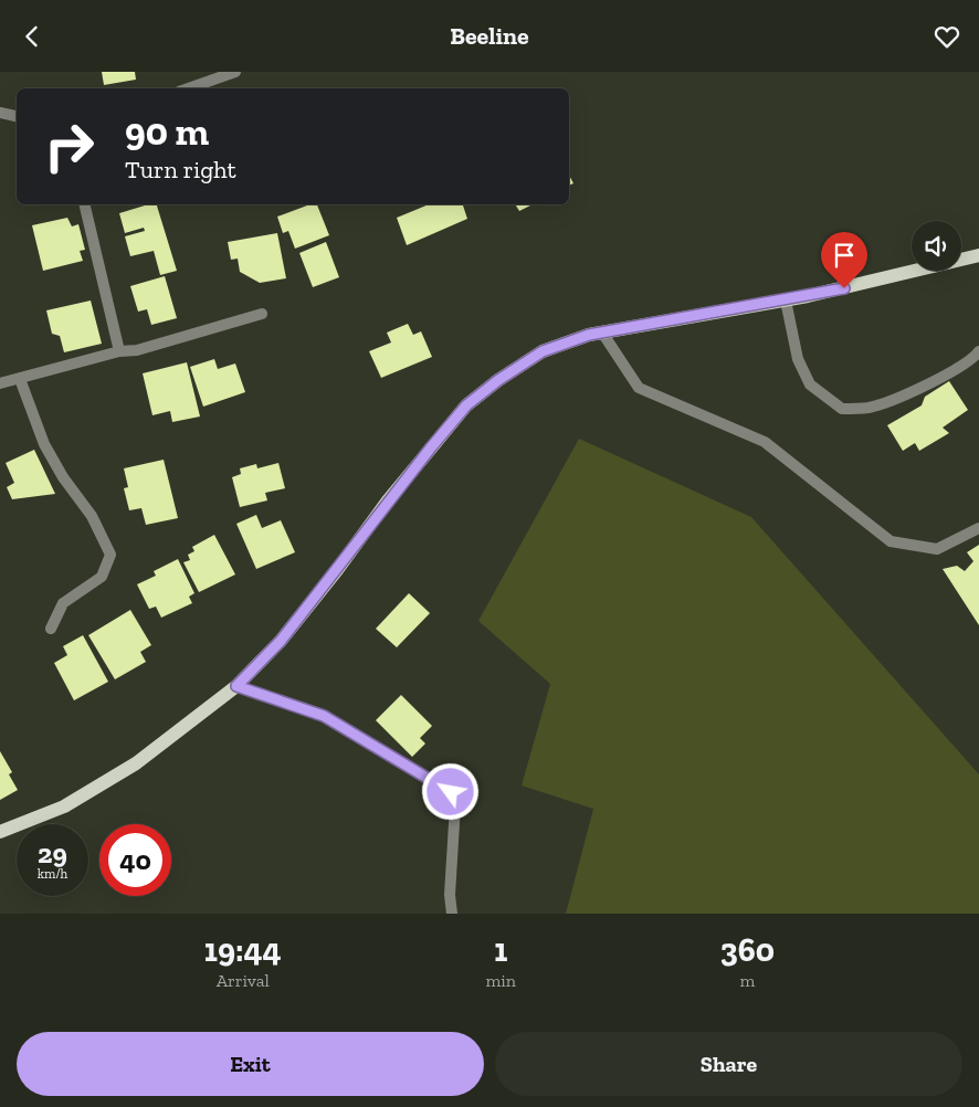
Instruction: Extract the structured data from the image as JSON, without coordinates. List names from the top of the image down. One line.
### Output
{"page":{"header":"Beeline","turn":["90 m","Turn right"],"speed":"29 km/h","limit":"40","eta":["19:44","Arrival","1","min","360","m"],"buttons":["Exit","Share"]}}
